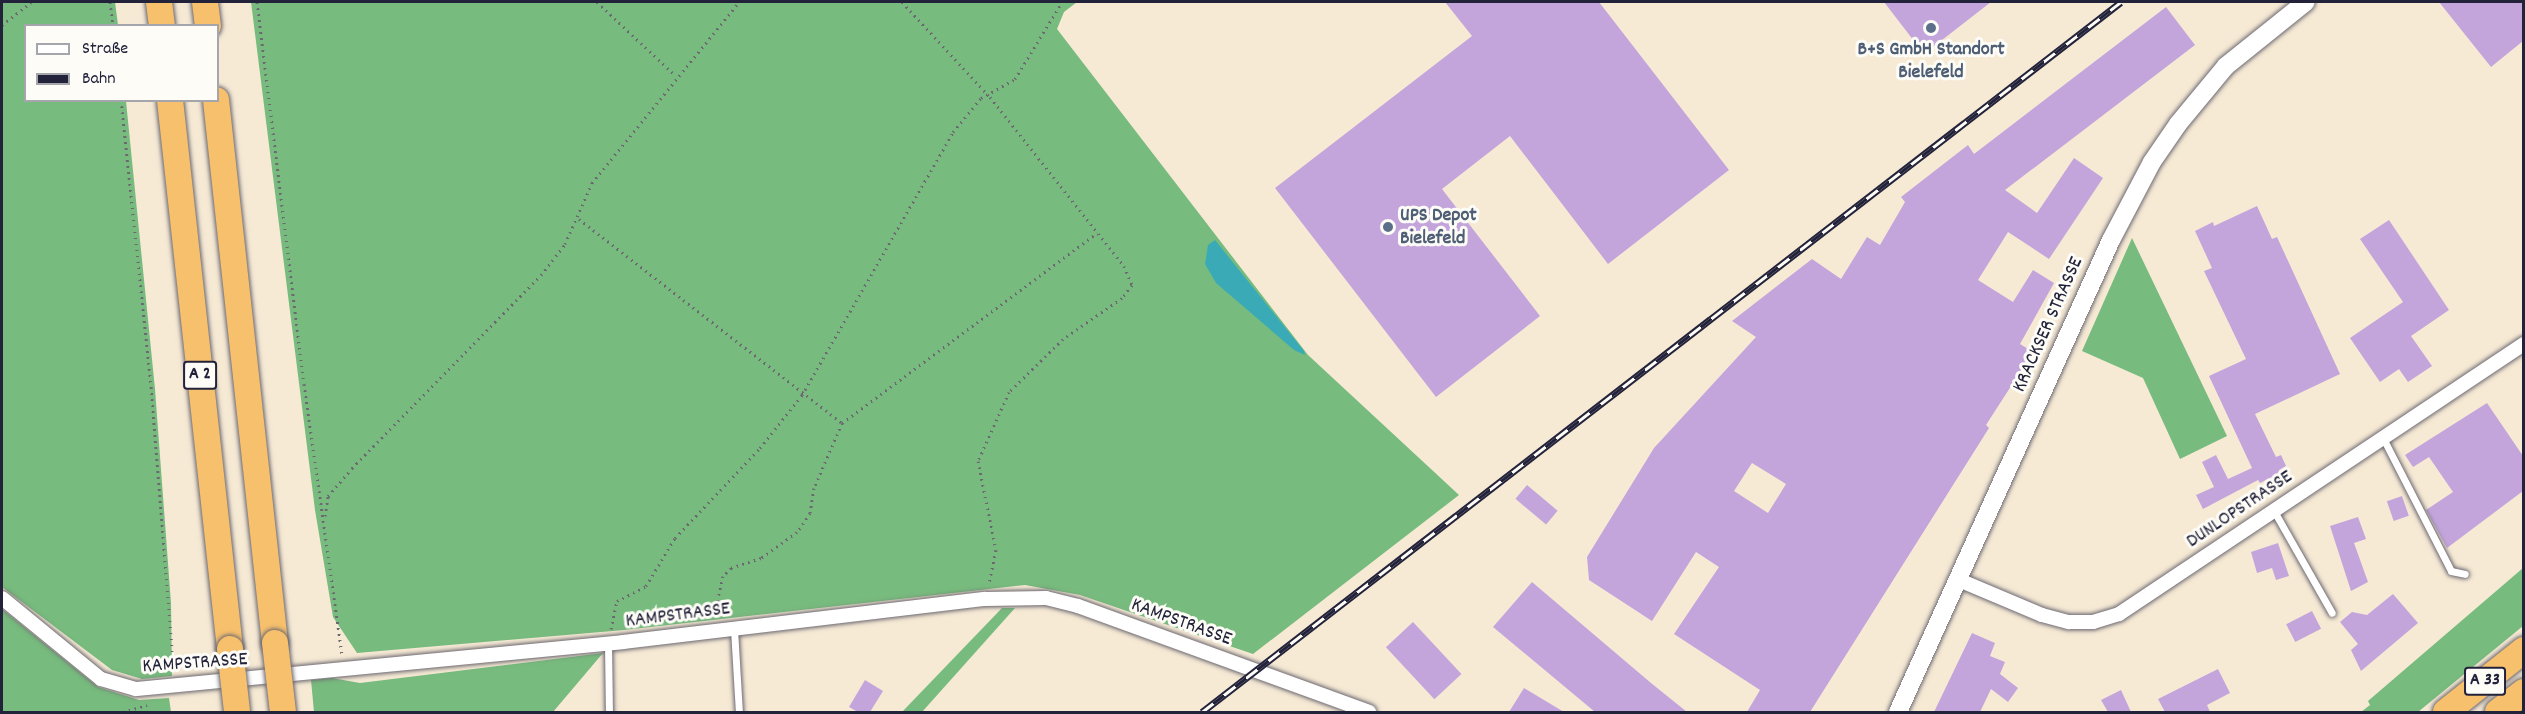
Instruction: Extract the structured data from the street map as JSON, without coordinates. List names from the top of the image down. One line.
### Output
{"streets":{"highway":["A 2","A 33"],"street":["KRACKSER STRASSE","DUNLOPSTRASSE","KAMPSTRASSE"]},"crossings":[["KRACKSER STRASSE","DUNLOPSTRASSE"]],"places":["B+S GmbH Standort Bielefeld","UPS Depot Bielefeld"],"legend":["Straße","Bahn"]}
